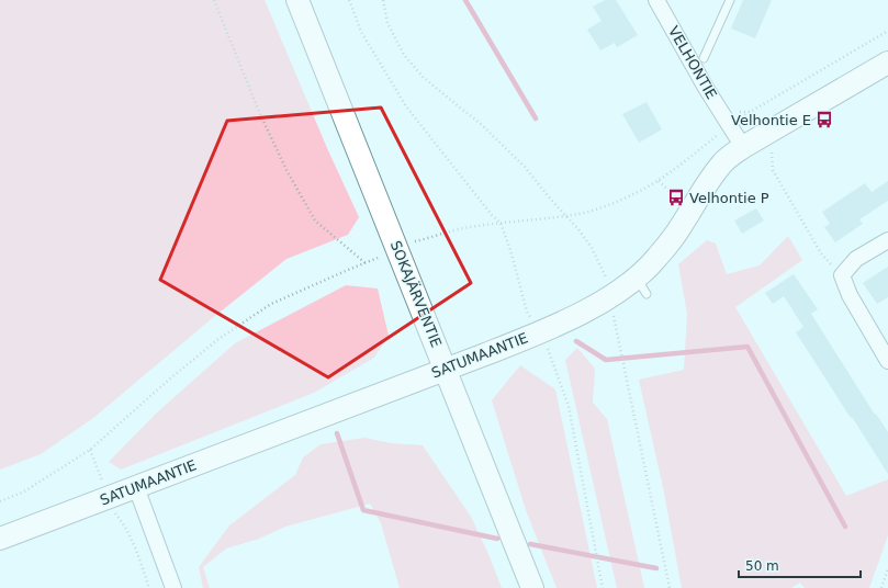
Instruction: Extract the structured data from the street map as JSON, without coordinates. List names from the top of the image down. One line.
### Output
{"streets":{"street":["VELHONTIE","SOKAJÄRVENTIE","SATUMAANTIE"]},"crossings":[["VELHONTIE","SATUMAANTIE"],["SOKAJÄRVENTIE","SATUMAANTIE"]],"places":{"bus stop":["Velhontie E","Velhontie P"]},"scale_bar":"50 m"}
